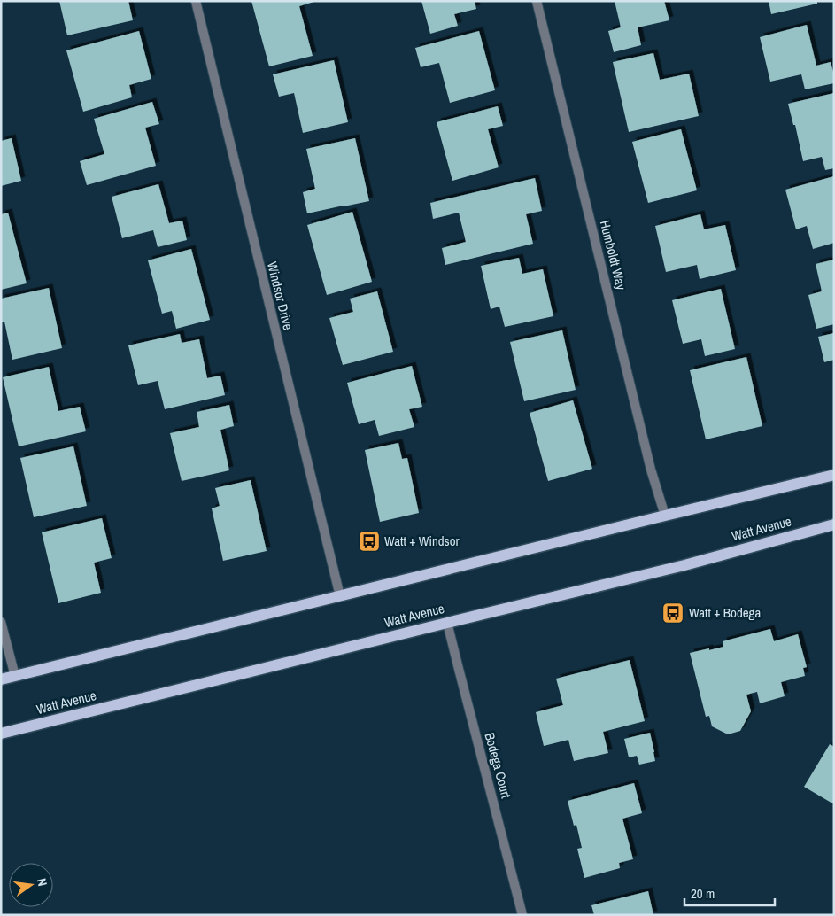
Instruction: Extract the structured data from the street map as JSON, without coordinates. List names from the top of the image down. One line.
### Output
{"streets":{"main road":["Watt Avenue"],"street":["Humboldt Way","Windsor Drive","Bodega Court"]},"crossings":[["Watt Avenue","Bodega Court"]],"places":{"bus stop":["Watt + Windsor","Watt + Bodega"]},"scale_bar":"20 m","north":"right"}
